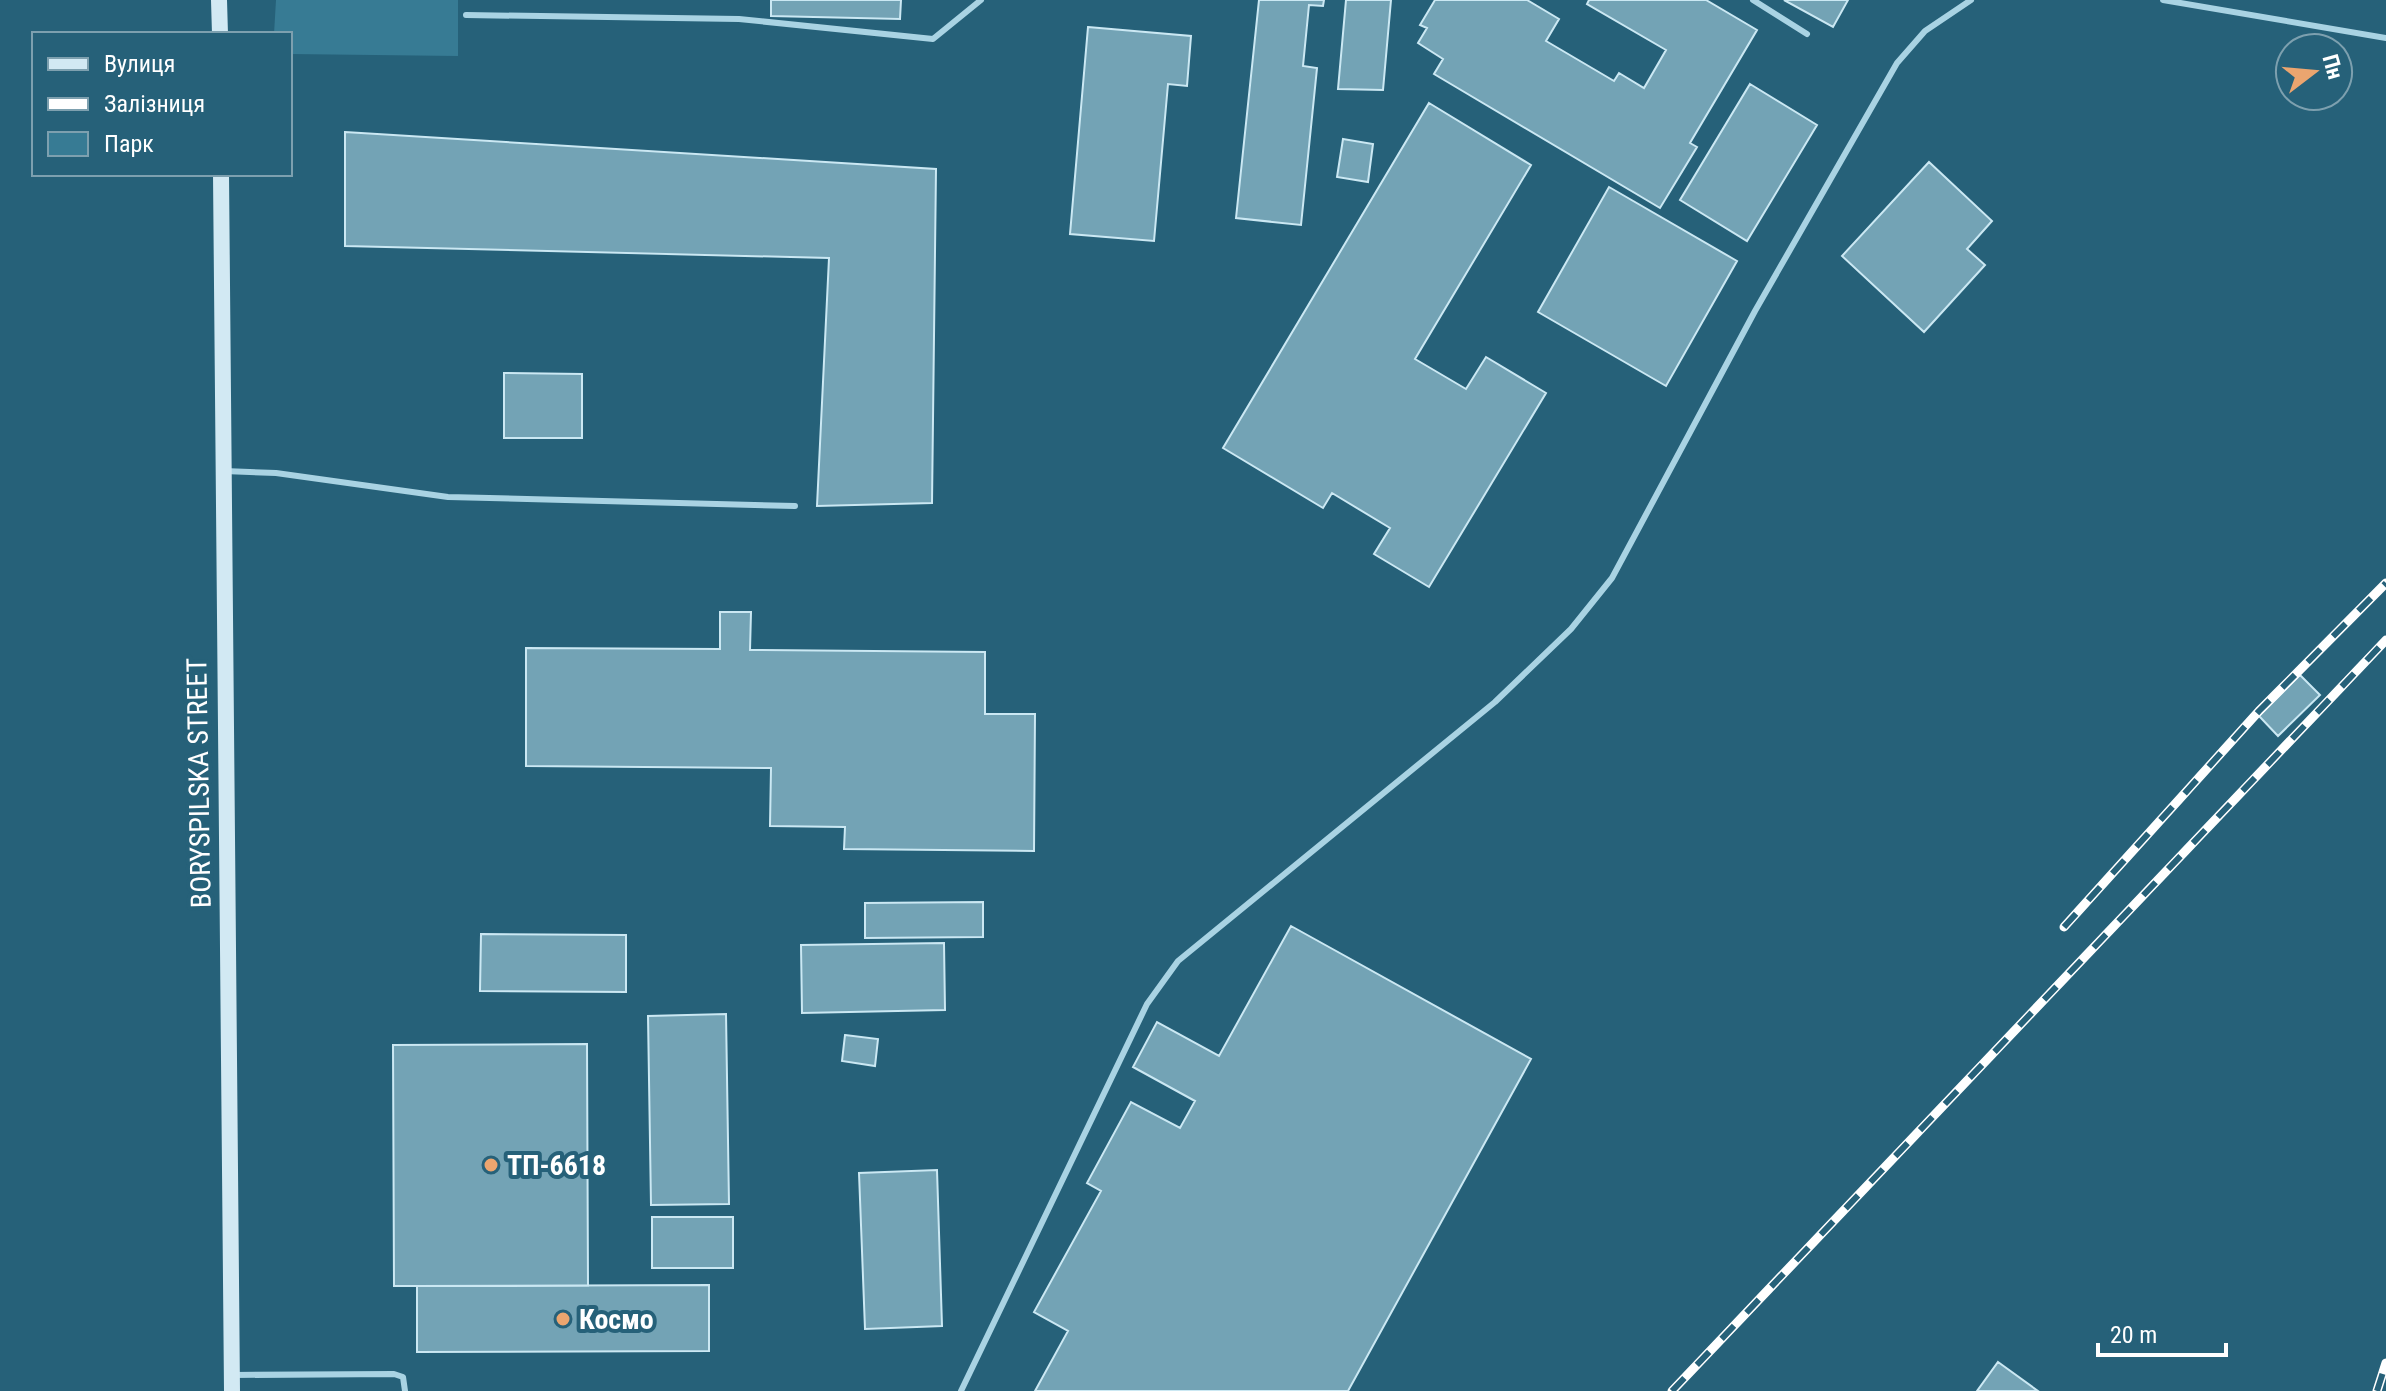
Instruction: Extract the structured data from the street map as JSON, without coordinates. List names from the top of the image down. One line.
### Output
{"streets":{"main road":["BORYSPILSKA STREET"]},"places":["ТП-6618","Космо"],"legend":["Вулиця","Залізниця","Парк"],"scale_bar":"20 m","north":"right"}
